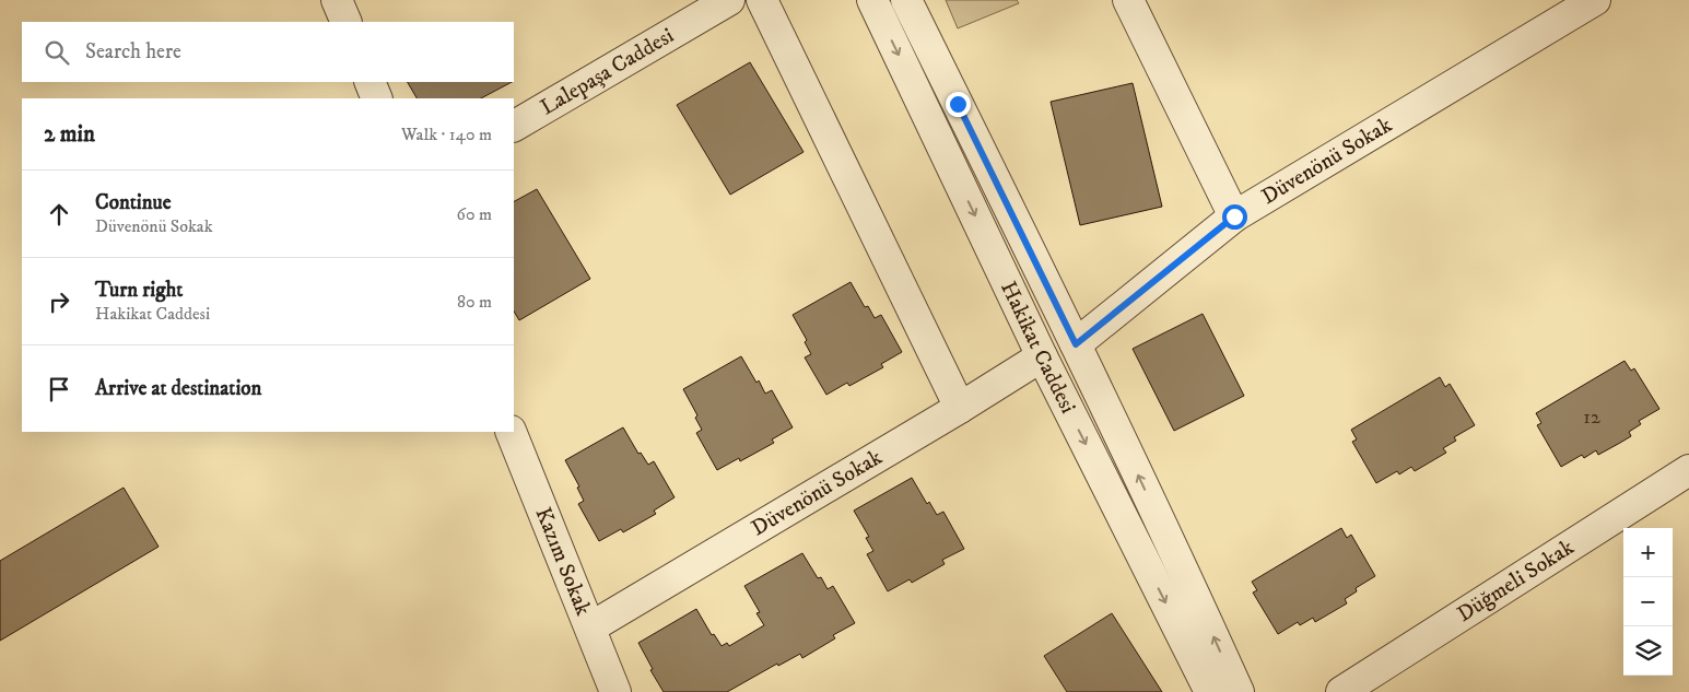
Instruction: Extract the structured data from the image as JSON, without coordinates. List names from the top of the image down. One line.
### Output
{"streets":{"street":["Lalepaşa Caddesi","Düvenönü Sokak","Hakikat Caddesi","Kazım Sokak","Düğmeli Sokak"]},"crossings":[["Düvenönü Sokak","Hakikat Caddesi"],["Düvenönü Sokak","Kazım Sokak"]],"house_numbers":["12"],"page":{"search":"Search here","heading":["2 min","Walk · 140 m"],"list":[["Continue","Düvenönü Sokak","60 m"],["Turn right","Hakikat Caddesi","80 m"],"Arrive at destination"],"map_buttons":["+","−"]}}
